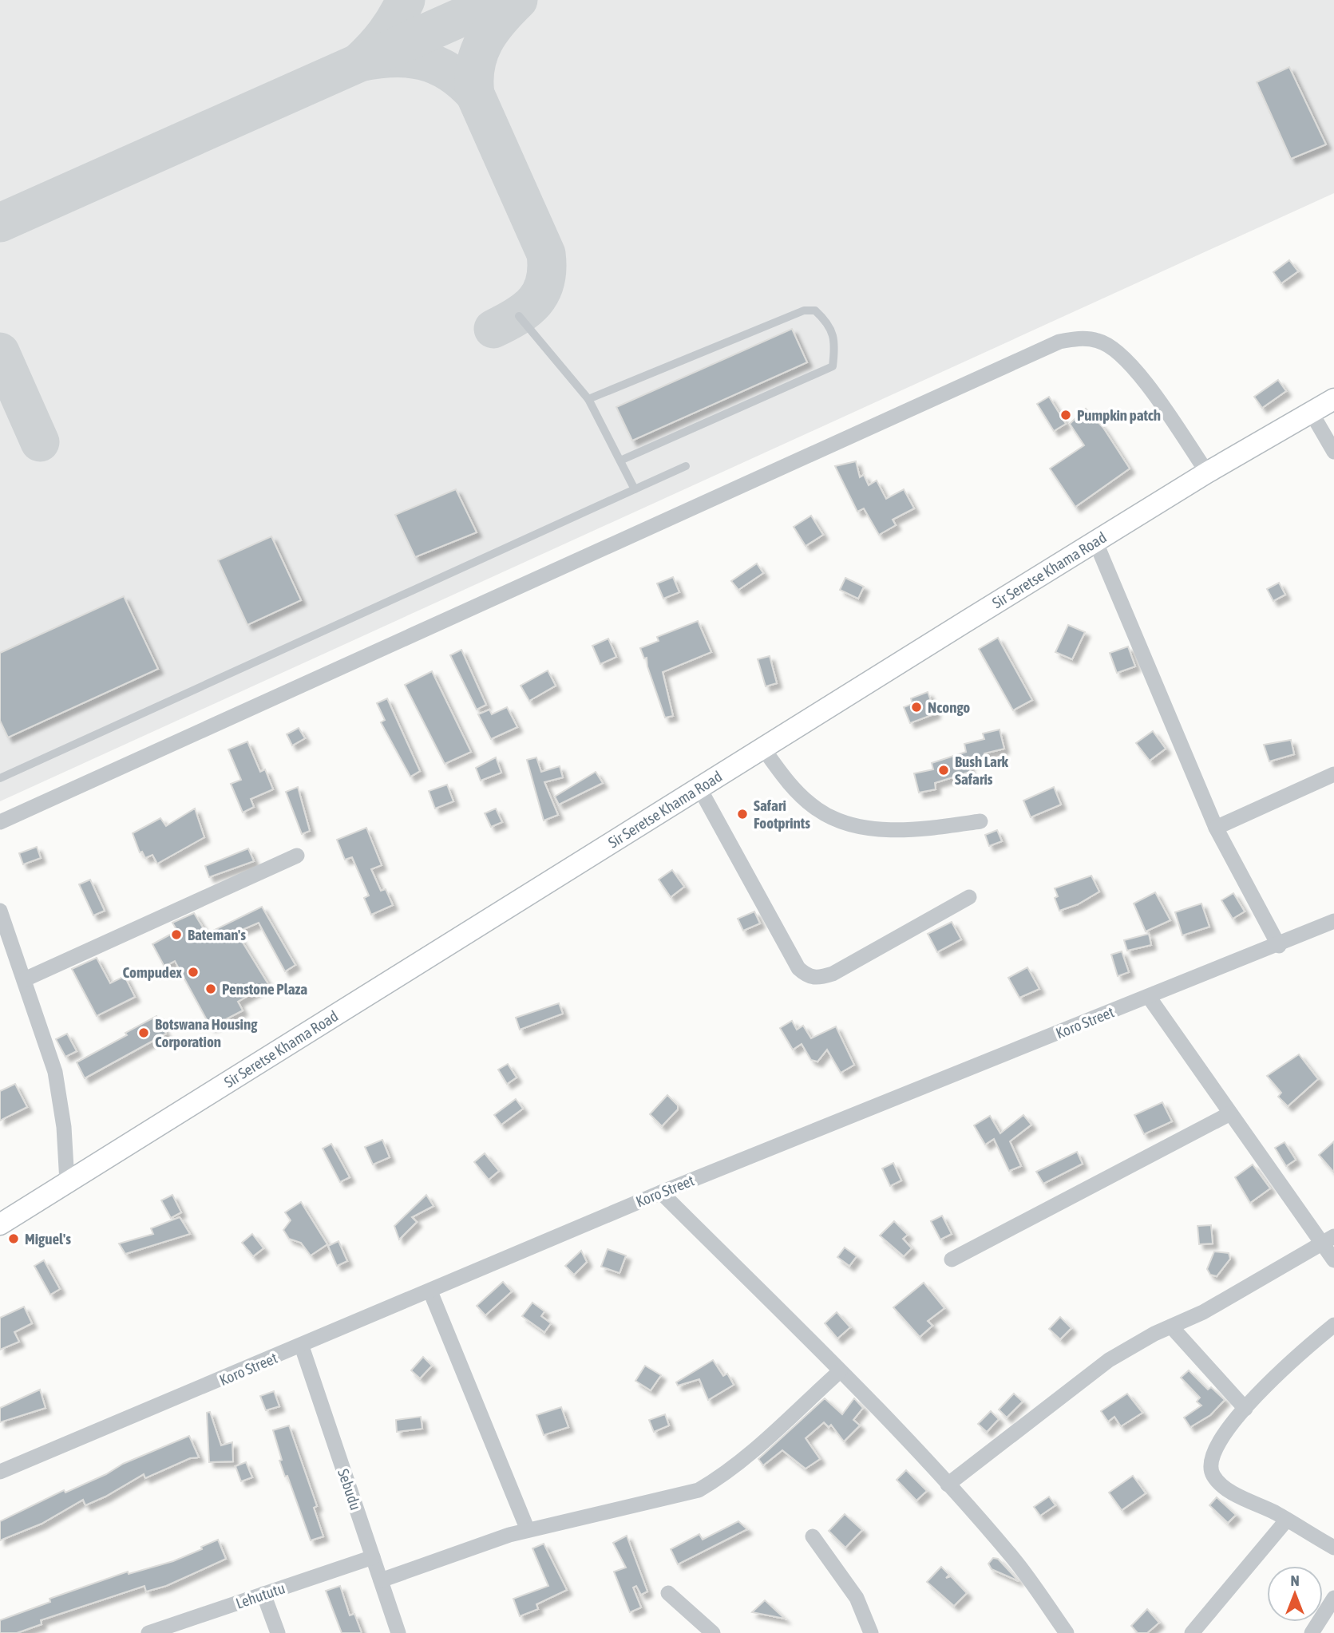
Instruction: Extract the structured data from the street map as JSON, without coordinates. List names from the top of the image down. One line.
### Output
{"streets":{"main road":["Sir Seretse Khama Road"],"street":["Koro Street","Sebudu","Lehututu"]},"crossings":[["Koro Street","Sebudu"],["Sebudu","Lehututu"]],"places":["Pumpkin patch","Ncongo","Bush Lark Safaris","Safari Footprints","Bateman's","Compudex","Penstone Plaza","Botswana Housing Corporation","Miguel's"],"north":"top"}
